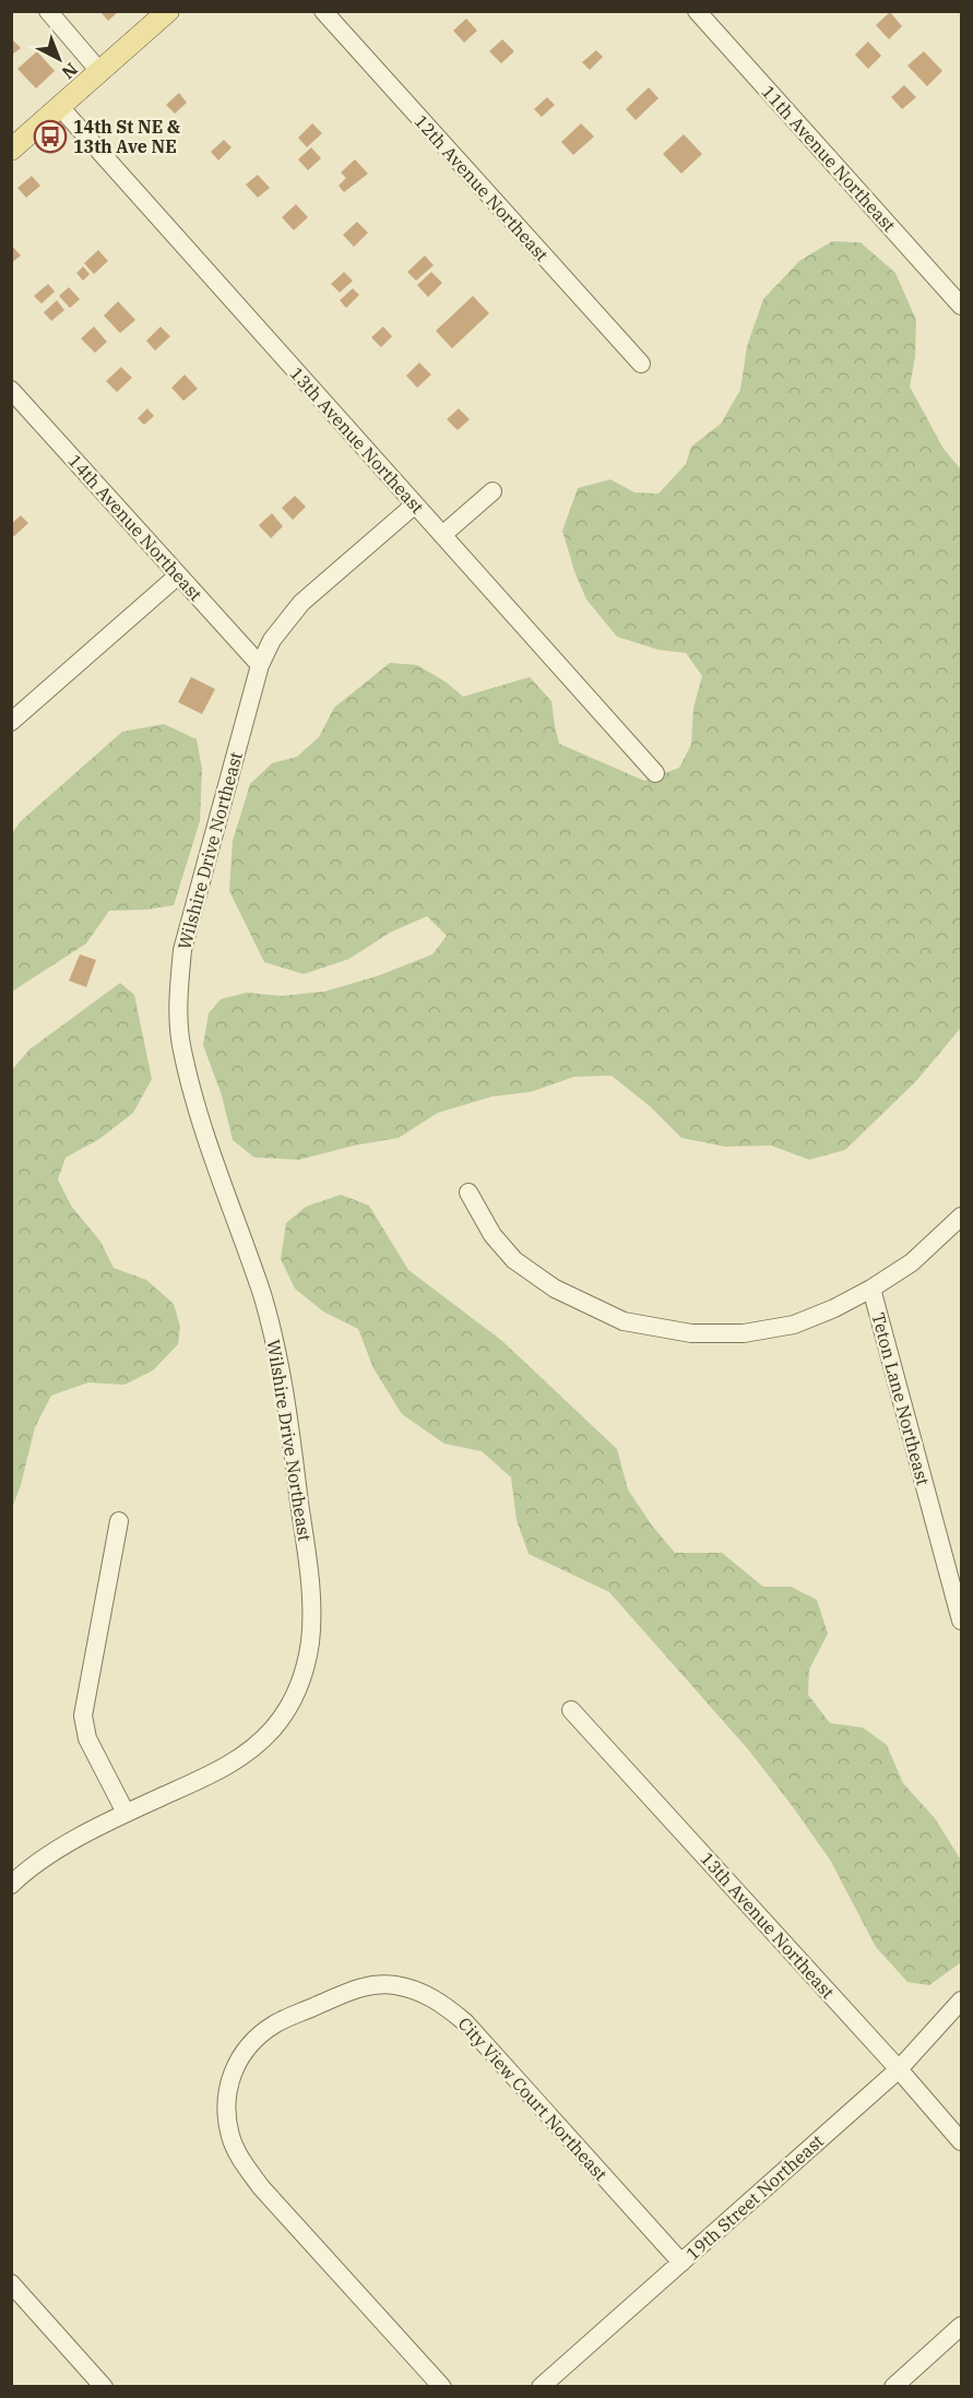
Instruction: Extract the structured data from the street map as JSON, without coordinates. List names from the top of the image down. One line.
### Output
{"streets":{"street":["11th Avenue Northeast","12th Avenue Northeast","13th Avenue Northeast","14th Avenue Northeast","Wilshire Drive Northeast","Teton Lane Northeast","City View Court Northeast","19th Street Northeast"]},"crossings":[["13th Avenue Northeast","Wilshire Drive Northeast"],["13th Avenue Northeast","19th Street Northeast"],["14th Avenue Northeast","Wilshire Drive Northeast"],["City View Court Northeast","19th Street Northeast"]],"places":{"bus stop":["14th St NE & 13th Ave NE"]},"north":"bottom right"}
